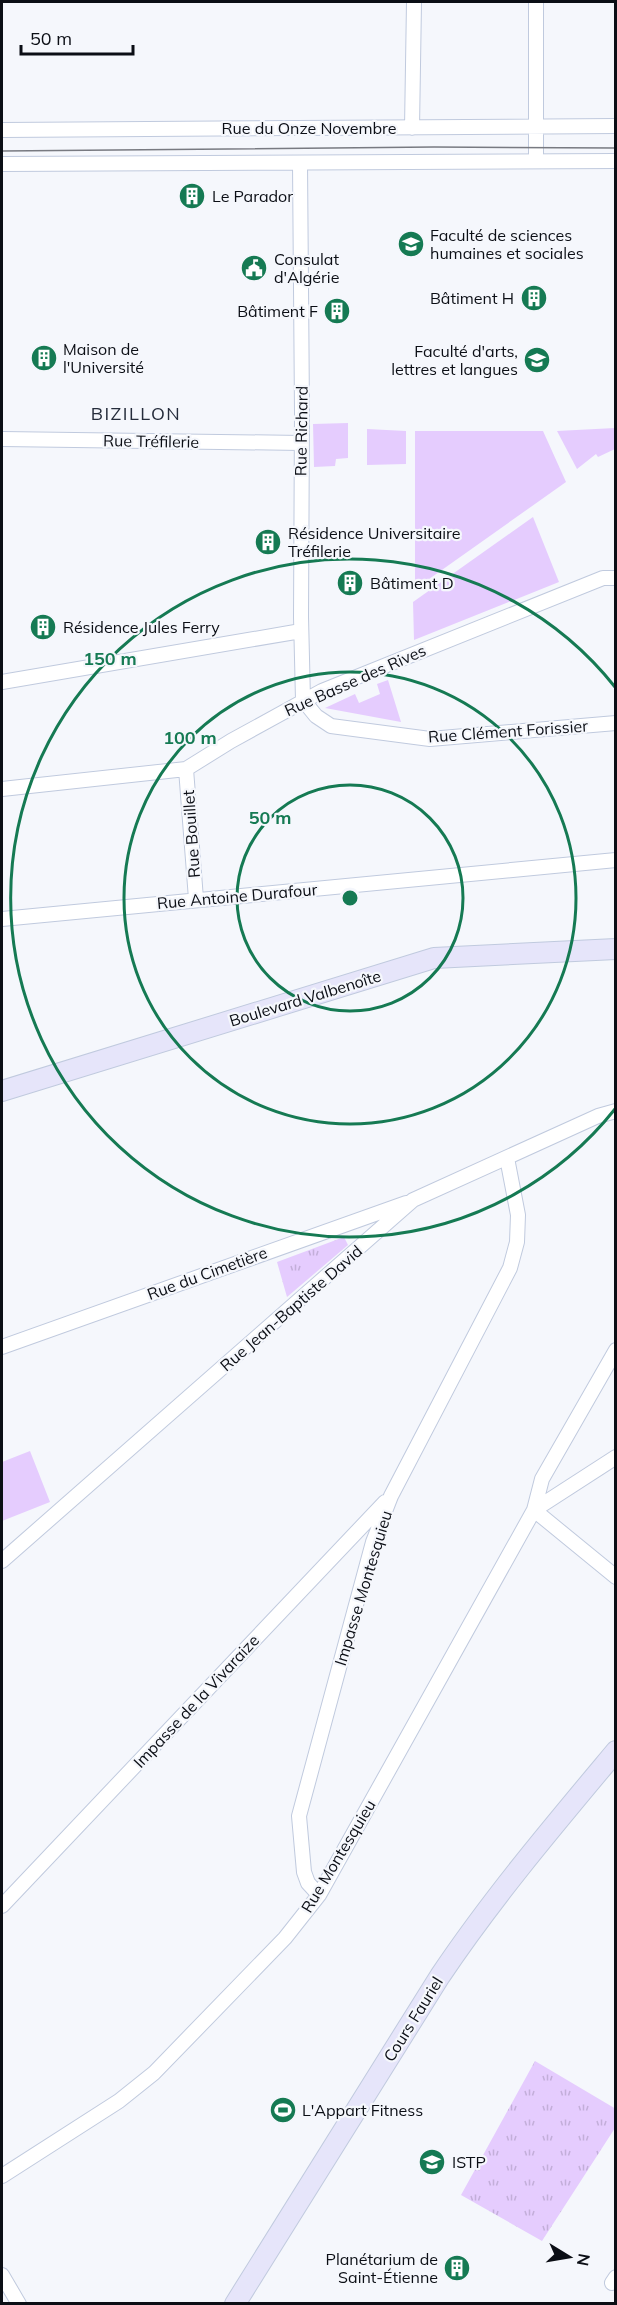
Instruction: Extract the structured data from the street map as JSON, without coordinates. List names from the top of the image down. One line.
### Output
{"streets":{"main road":["Boulevard Valbenoîte","Cours Fauriel"],"street":["Rue du Onze Novembre","Rue Richard","Rue Tréfilerie","Rue Basse des Rives","Rue Clément Forissier","Rue Bouillet","Rue Antoine Durafour","Rue du Cimetière","Rue Jean-Baptiste David","Impasse Montesquieu","Impasse de la Vivaraize","Rue Montesquieu"]},"crossings":[["Rue du Onze Novembre","Rue Richard"],["Rue Richard","Rue Tréfilerie"],["Rue Richard","Rue Basse des Rives"],["Rue Richard","Rue Clément Forissier"],["Rue Basse des Rives","Rue Clément Forissier"],["Rue Basse des Rives","Rue Bouillet"],["Rue Bouillet","Rue Antoine Durafour"],["Rue du Cimetière","Rue Jean-Baptiste David"],["Rue Jean-Baptiste David","Impasse Montesquieu"],["Impasse Montesquieu","Impasse de la Vivaraize"],["Impasse Montesquieu","Rue Montesquieu"]],"districts":["BIZILLON"],"places":{"building":["Le Parador","Bâtiment H","Bâtiment F","Maison de l'Université","Résidence Universitaire Tréfilerie","Bâtiment D","Résidence Jules Ferry","Planétarium de Saint-Étienne"],"school or university":["Faculté de sciences humaines et sociales","Faculté d'arts, lettres et langues","ISTP"],"public building":["Consulat d'Algérie"],"sports":["L'Appart Fitness"]},"scale_bar":"50 m","north":"right","rings":["150 m","100 m","50 m"]}
